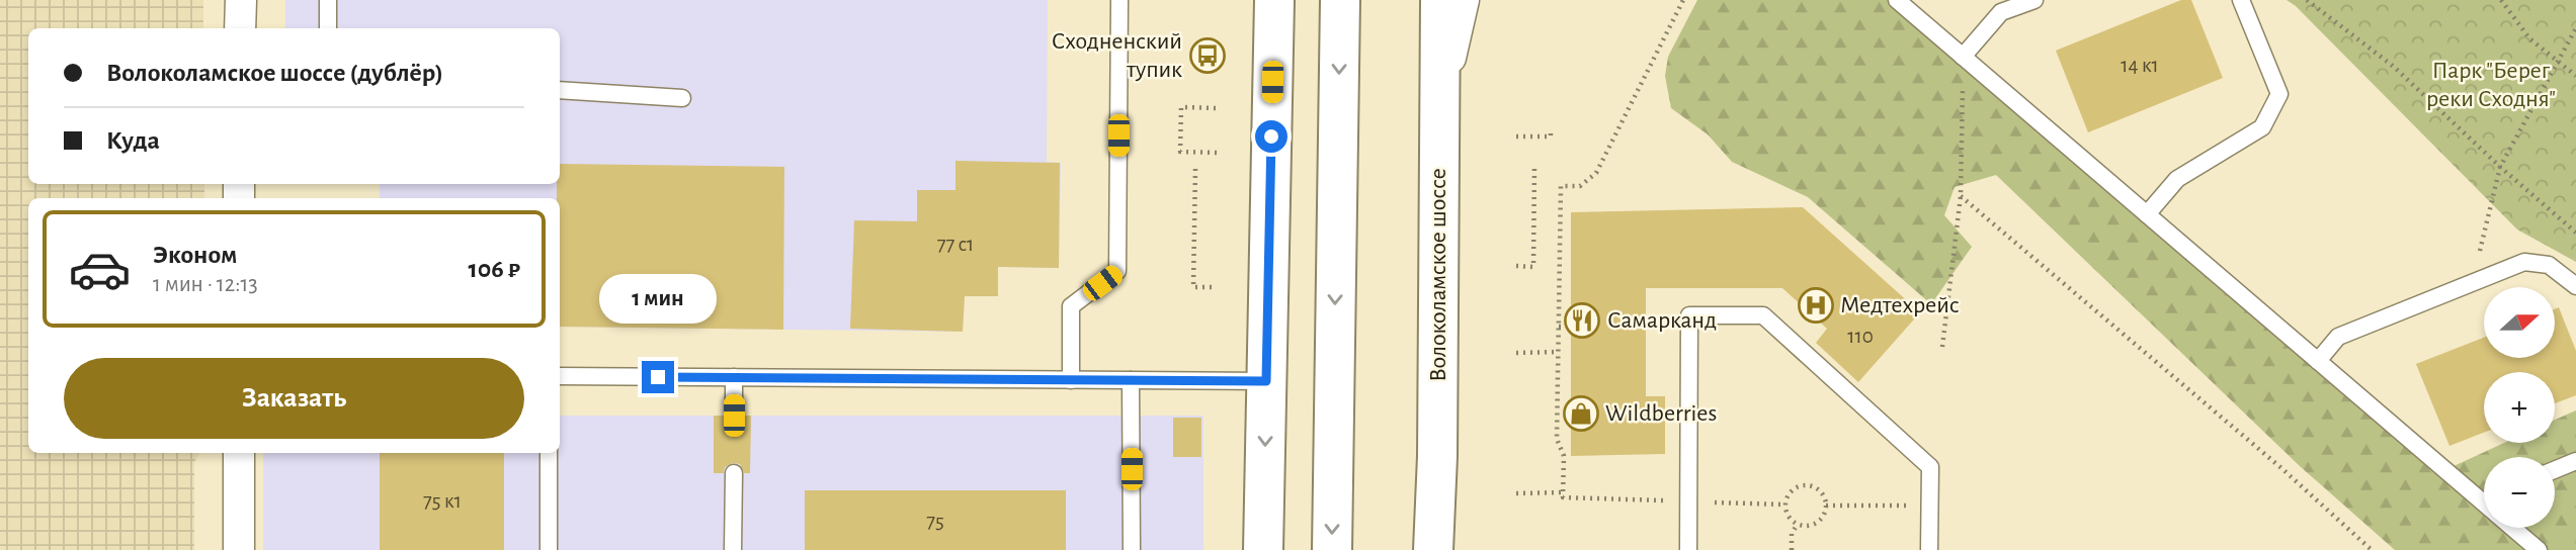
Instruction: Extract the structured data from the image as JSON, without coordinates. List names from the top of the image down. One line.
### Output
{"streets":{"main road":["Волоколамское шоссе"]},"parks":["Парк \"Берег реки Сходня\""],"places":{"bus stop":["Сходненский тупик"],"hospital":["Медтехрейс"],"restaurant":["Самарканд"],"shop":["Wildberries"]},"house_numbers":["14 к1","77 с1","110","75 к1","75"],"north":"right","page":{"banner":["Волоколамское шоссе (дублёр)","Куда"],"list":[{"name":"Эконом","note":"1 мин · 12:13","value":"106 ₽"}],"bubble":"1 мин","map_buttons":["+","−"],"buttons":"Заказать"}}
